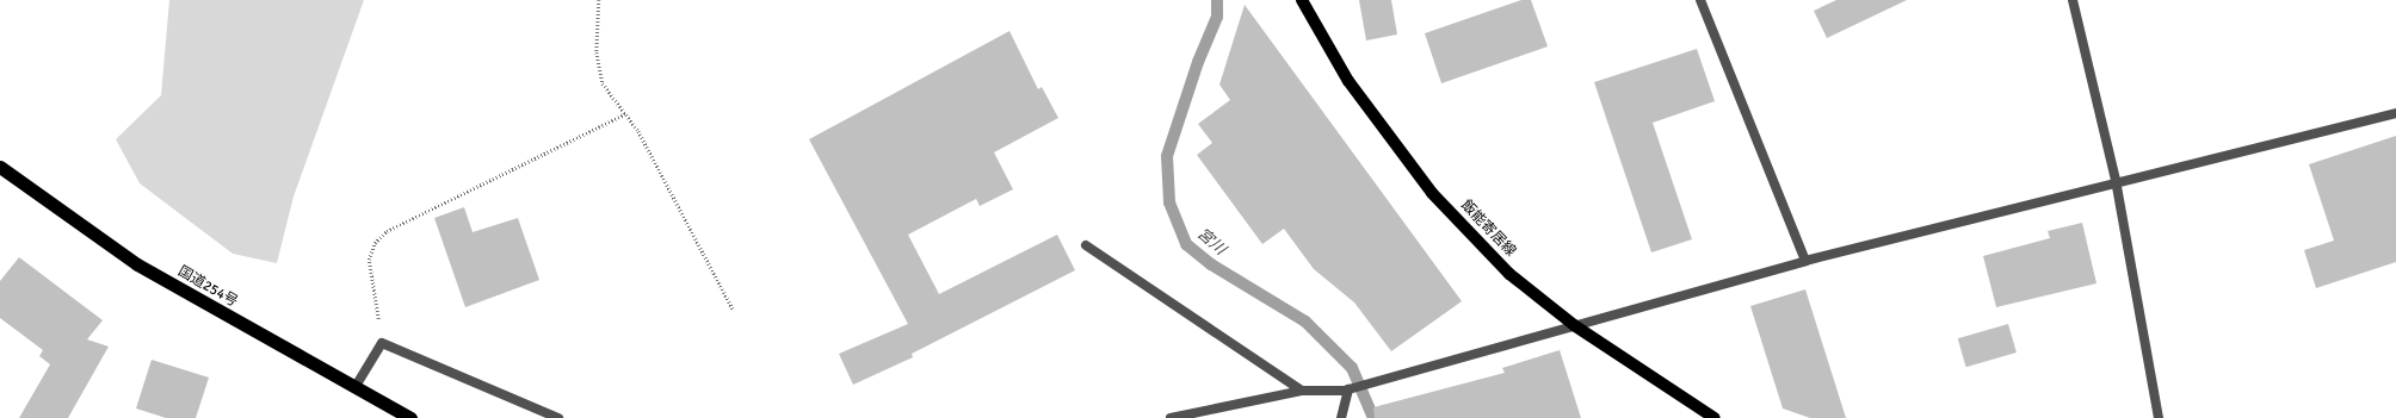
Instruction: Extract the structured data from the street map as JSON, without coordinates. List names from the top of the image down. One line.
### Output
{"streets":{"highway":["国道254号"],"main road":["飯能寄居線"]},"water":["宮川"]}
